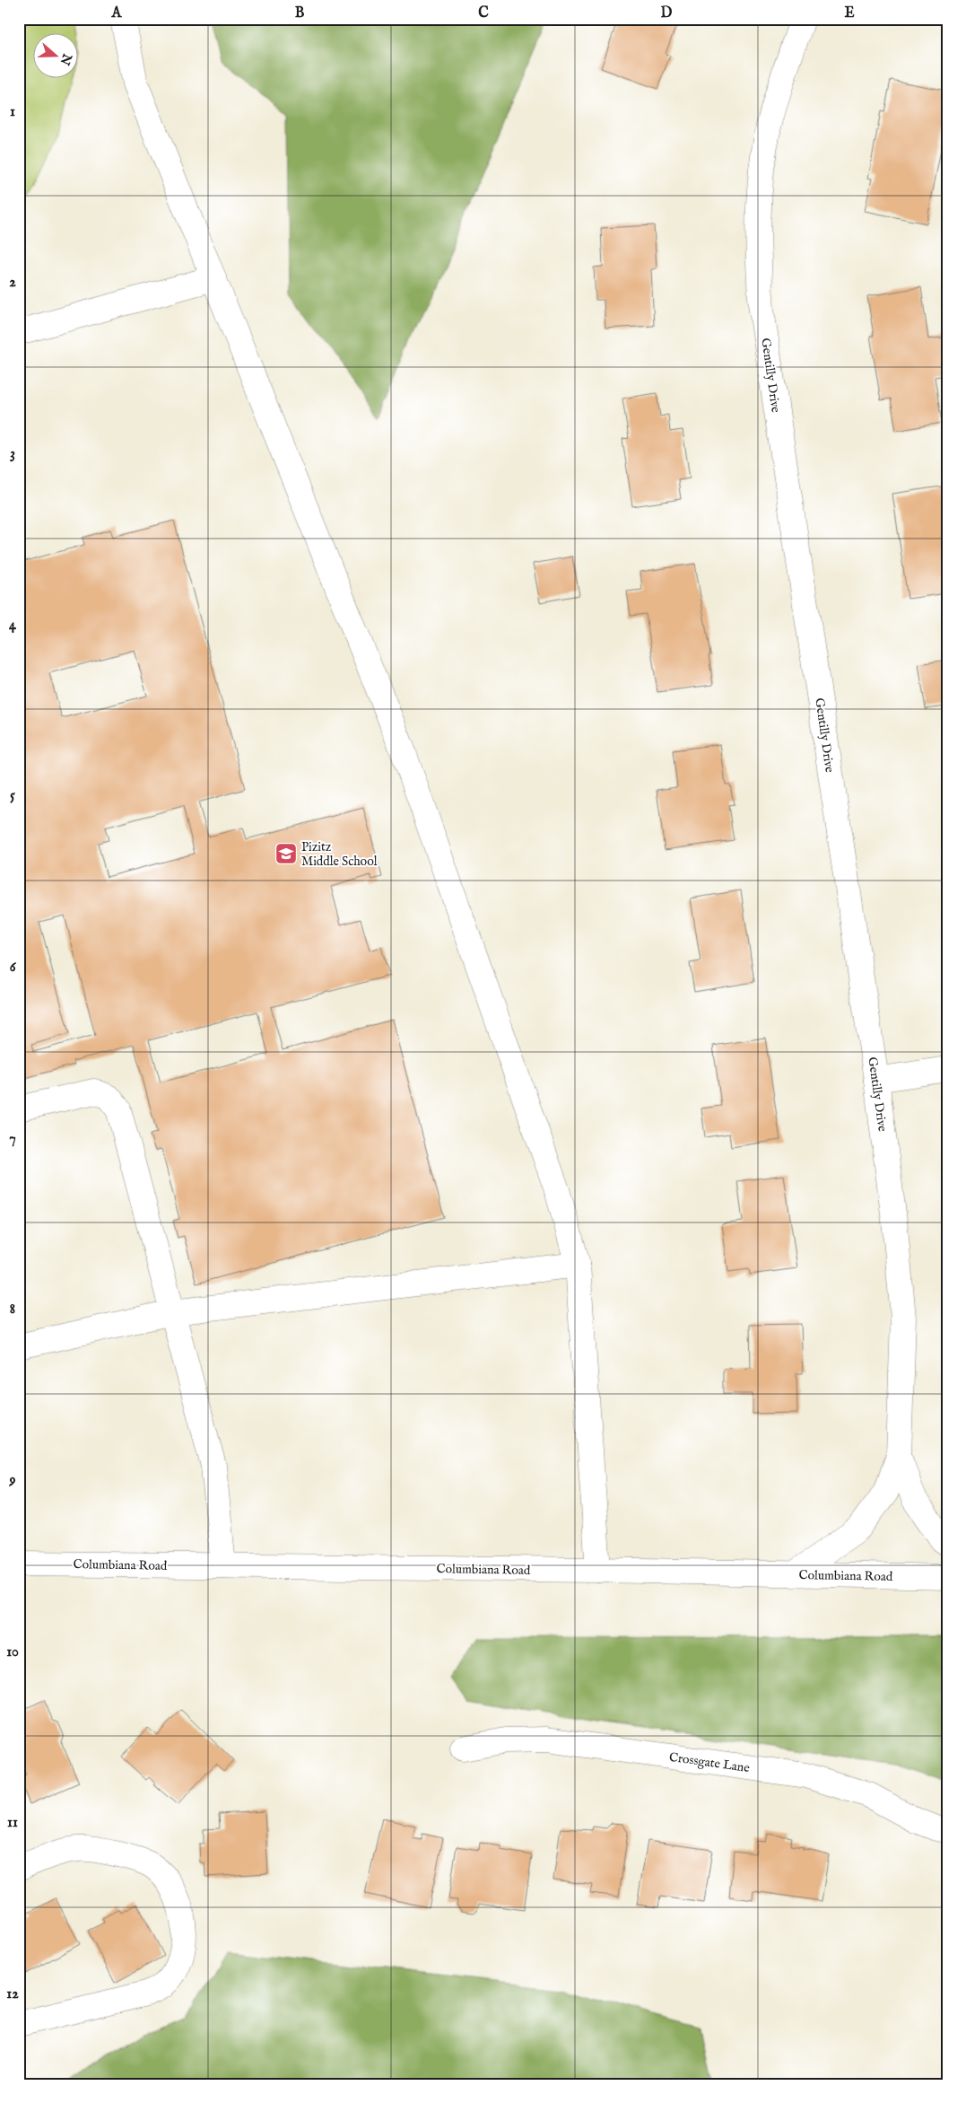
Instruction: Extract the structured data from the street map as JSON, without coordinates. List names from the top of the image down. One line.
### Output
{"streets":{"street":["Gentilly Drive","Columbiana Road","Crossgate Lane"]},"crossings":[["Gentilly Drive","Columbiana Road"]],"places":{"school or university":["Pizitz Middle School"]},"north":"right","grid":{"columns":["A","B","C","D","E"],"rows":["1","2","3","4","5","6","7","8","9","10","11","12"]}}
